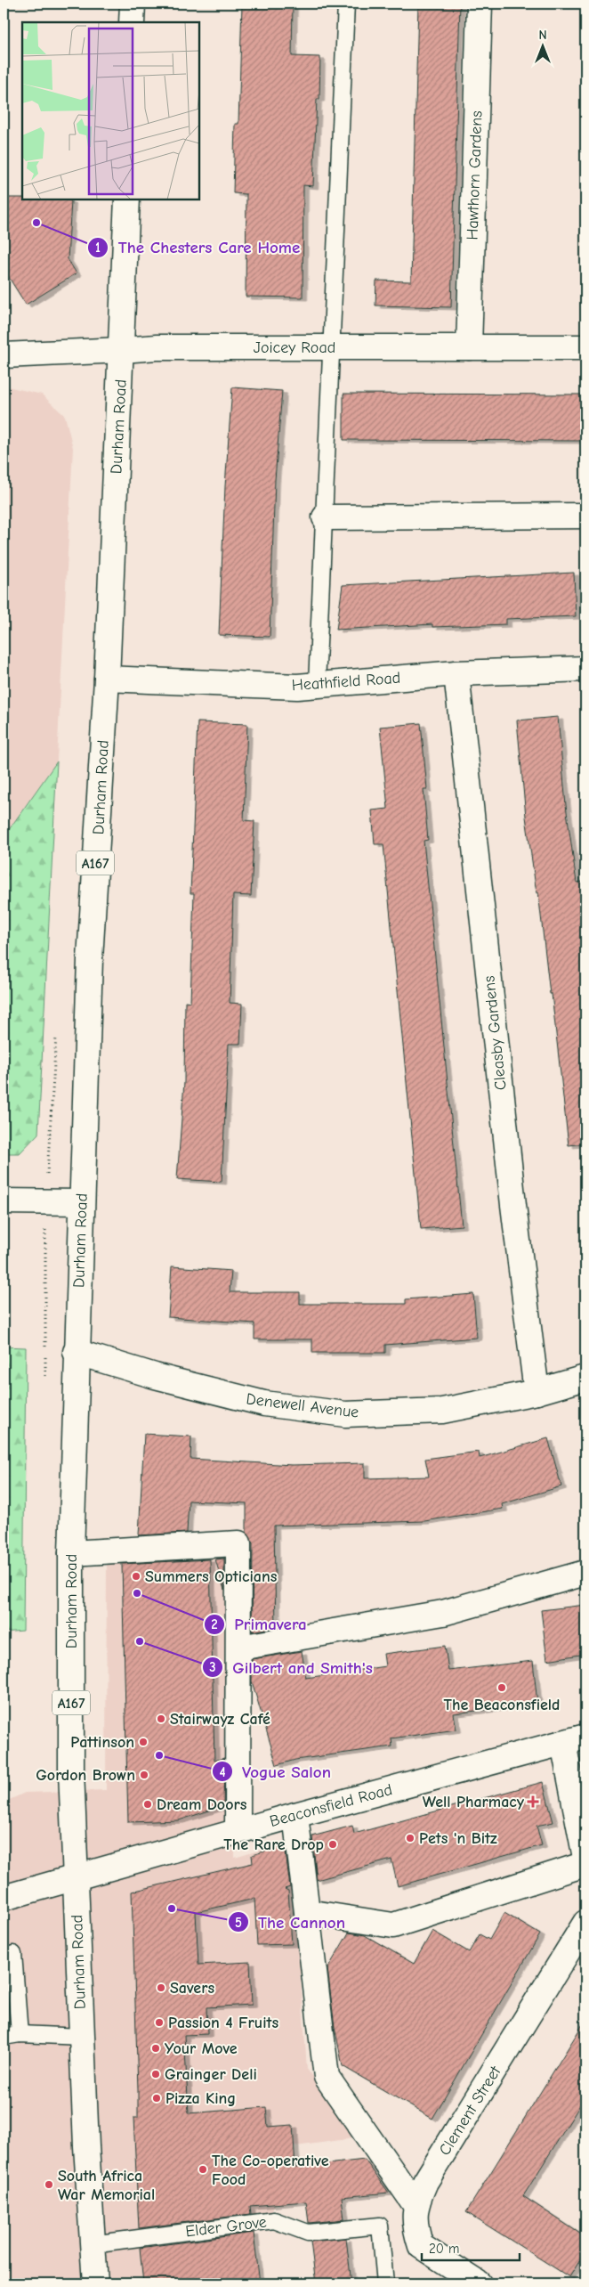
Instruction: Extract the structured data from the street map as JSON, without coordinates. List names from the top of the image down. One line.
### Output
{"streets":{"street":["Hawthorn Gardens","Joicey Road","Durham Road","Heathfield Road","A167","Cleasby Gardens","Denewell Avenue","Beaconsfield Road","Clement Street"],"lane":["Elder Grove"]},"crossings":[["Hawthorn Gardens","Joicey Road"],["Joicey Road","Durham Road"],["Durham Road","Heathfield Road"],["Durham Road","Denewell Avenue"],["Durham Road","Beaconsfield Road"],["Durham Road","Elder Grove"],["Heathfield Road","Cleasby Gardens"],["Cleasby Gardens","Denewell Avenue"]],"places":{"other":["The Chesters Care Home","Summers Opticians","Primavera","Gilbert and Smith's","The Beaconsfield","Stairwayz Café","Pattinson","Vogue Salon","Gordon Brown","Dream Doors","Pets 'n Bitz","The Rare Drop","The Cannon","Savers","Passion 4 Fruits","Your Move","Grainger Deli","Pizza King","The Co-operative Food","South Africa War Memorial"],"health":["Well Pharmacy"]},"scale_bar":"20 m","north":"top"}
